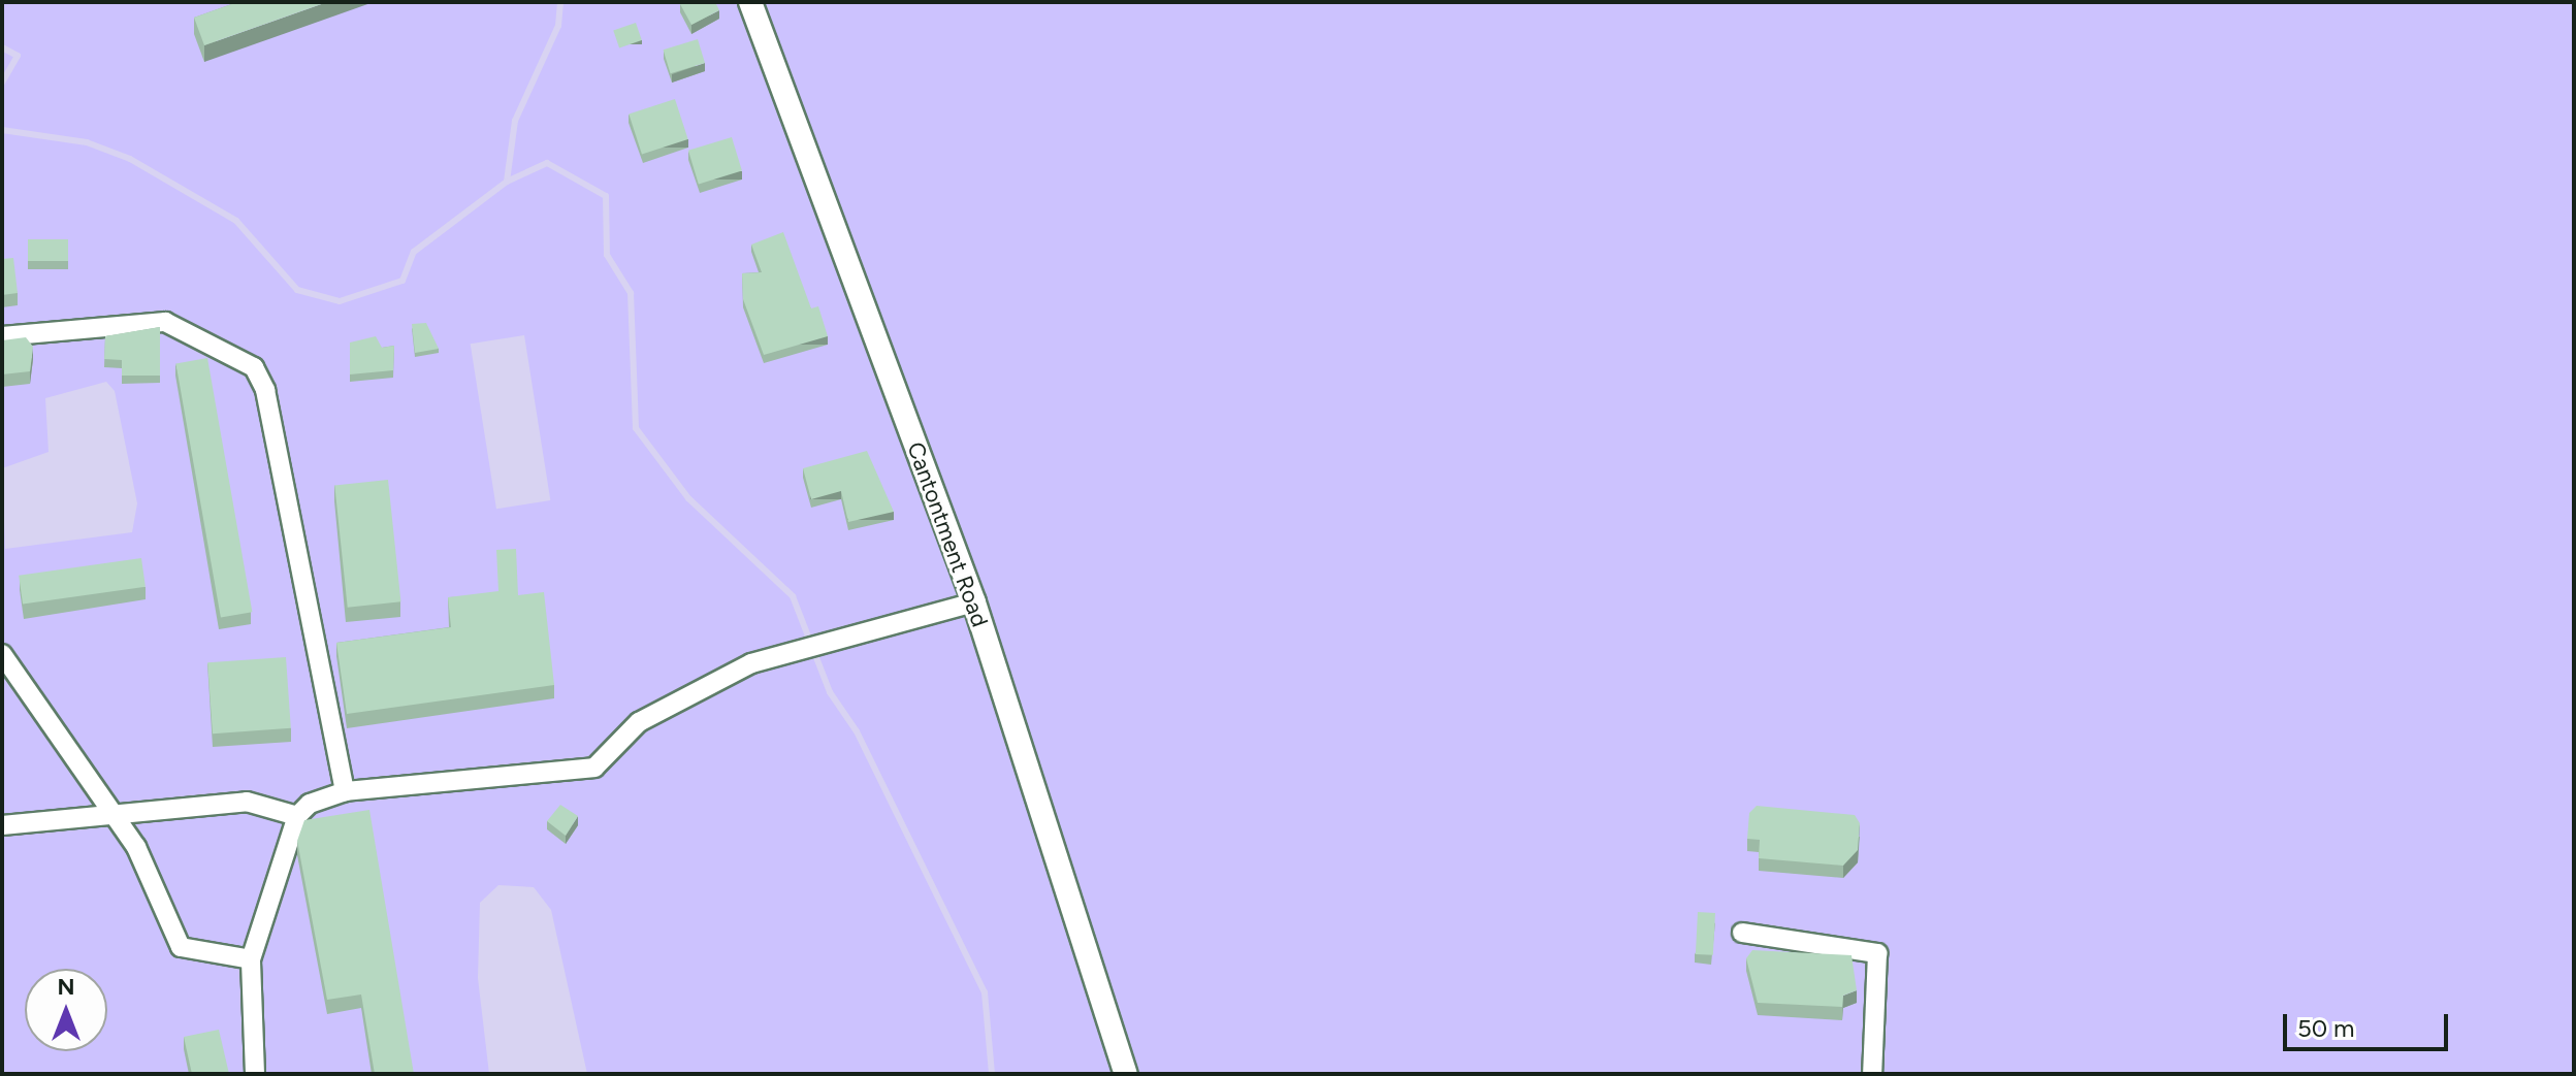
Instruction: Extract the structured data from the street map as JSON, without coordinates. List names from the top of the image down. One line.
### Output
{"streets":{"street":["Cantontment Road"]},"scale_bar":"50 m","north":"top"}
